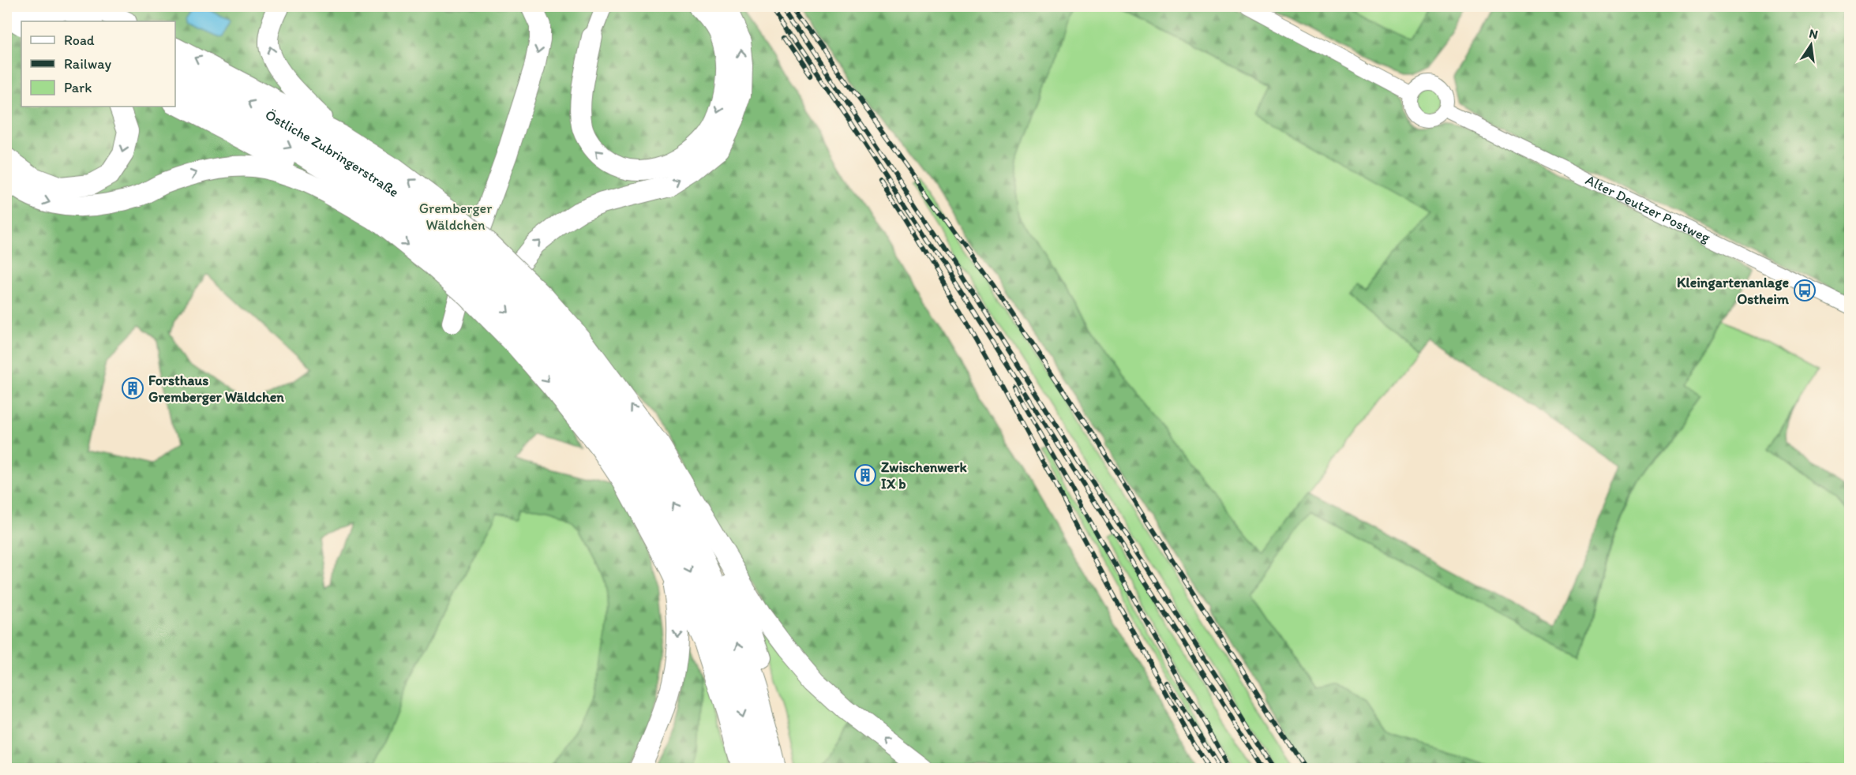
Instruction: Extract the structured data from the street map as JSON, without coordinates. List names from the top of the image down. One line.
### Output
{"streets":{"highway":["Östliche Zubringerstraße"],"street":["Alter Deutzer Postweg"]},"parks":["Gremberger Wäldchen"],"places":{"bus stop":["Kleingartenanlage Ostheim"],"building":["Forsthaus Gremberger Wäldchen","Zwischenwerk IX b"]},"legend":["Road","Railway","Park"],"north":"top"}
